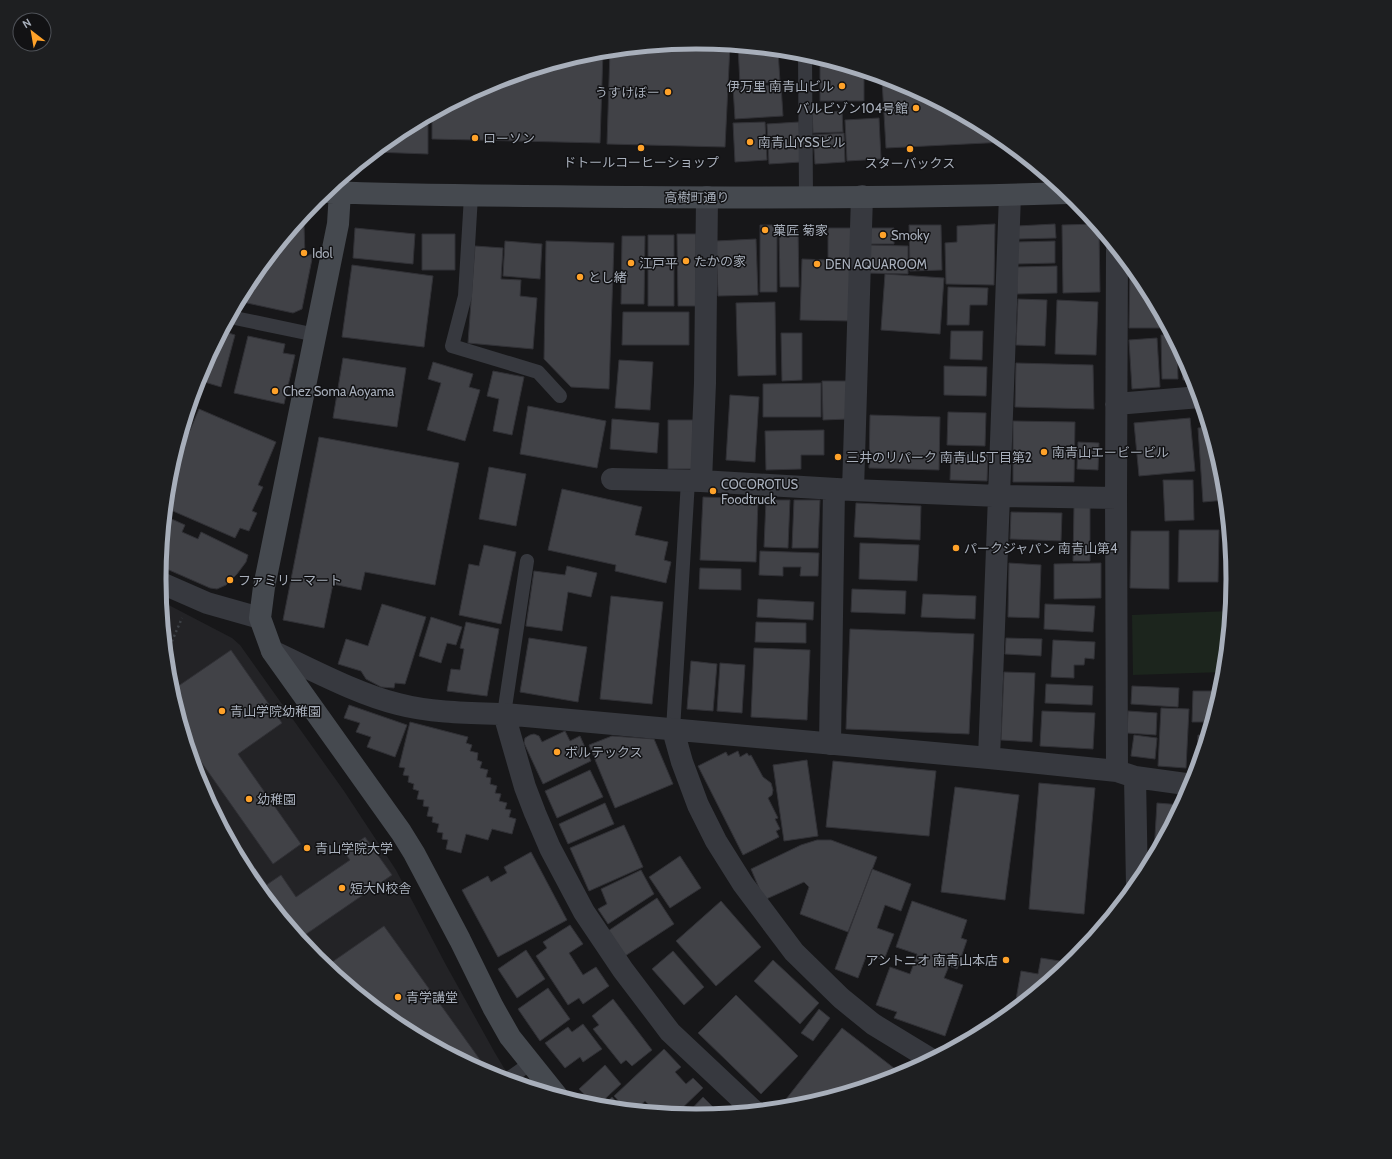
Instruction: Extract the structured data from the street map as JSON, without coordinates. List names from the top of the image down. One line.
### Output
{"streets":{"street":["高樹町通り"]},"places":["伊万里 南青山ビル","うすけぼー","バルビゾン104号館","ローソン","南青山YSSビル","ドトールコーヒーショップ","スターバックス","菓匠 菊家","Smoky","Idol","たかの家","江戸平","DEN AQUAROOM","とし緒","Chez Soma Aoyama","南青山エービービル","三井のリパーク 南青山5丁目第2","COCOROTUS Foodtruck","パークジャパン 南青山第4","ファミリーマート","青山学院幼稚園","ボルテックス","幼稚園","青山学院大学","短大N校舎","アントニオ 南青山本店","青学講堂"],"north":"top left"}
